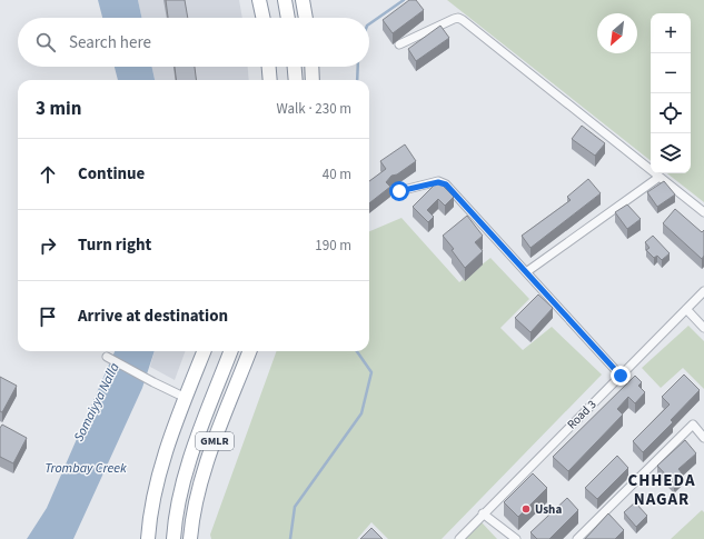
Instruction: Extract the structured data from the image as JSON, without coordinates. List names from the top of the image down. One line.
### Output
{"streets":{"highway":["GMLR"],"street":["Road 3"]},"districts":["CHHEDA NAGAR"],"water":["Somaiyya Nalla","Trombay Creek"],"places":["Usha"],"north":"bottom left","page":{"map_buttons":["+","−"],"search":"Search here","heading":["3 min","Walk · 230 m"],"list":[["Continue","40 m"],["Turn right","190 m"],"Arrive at destination"]}}
